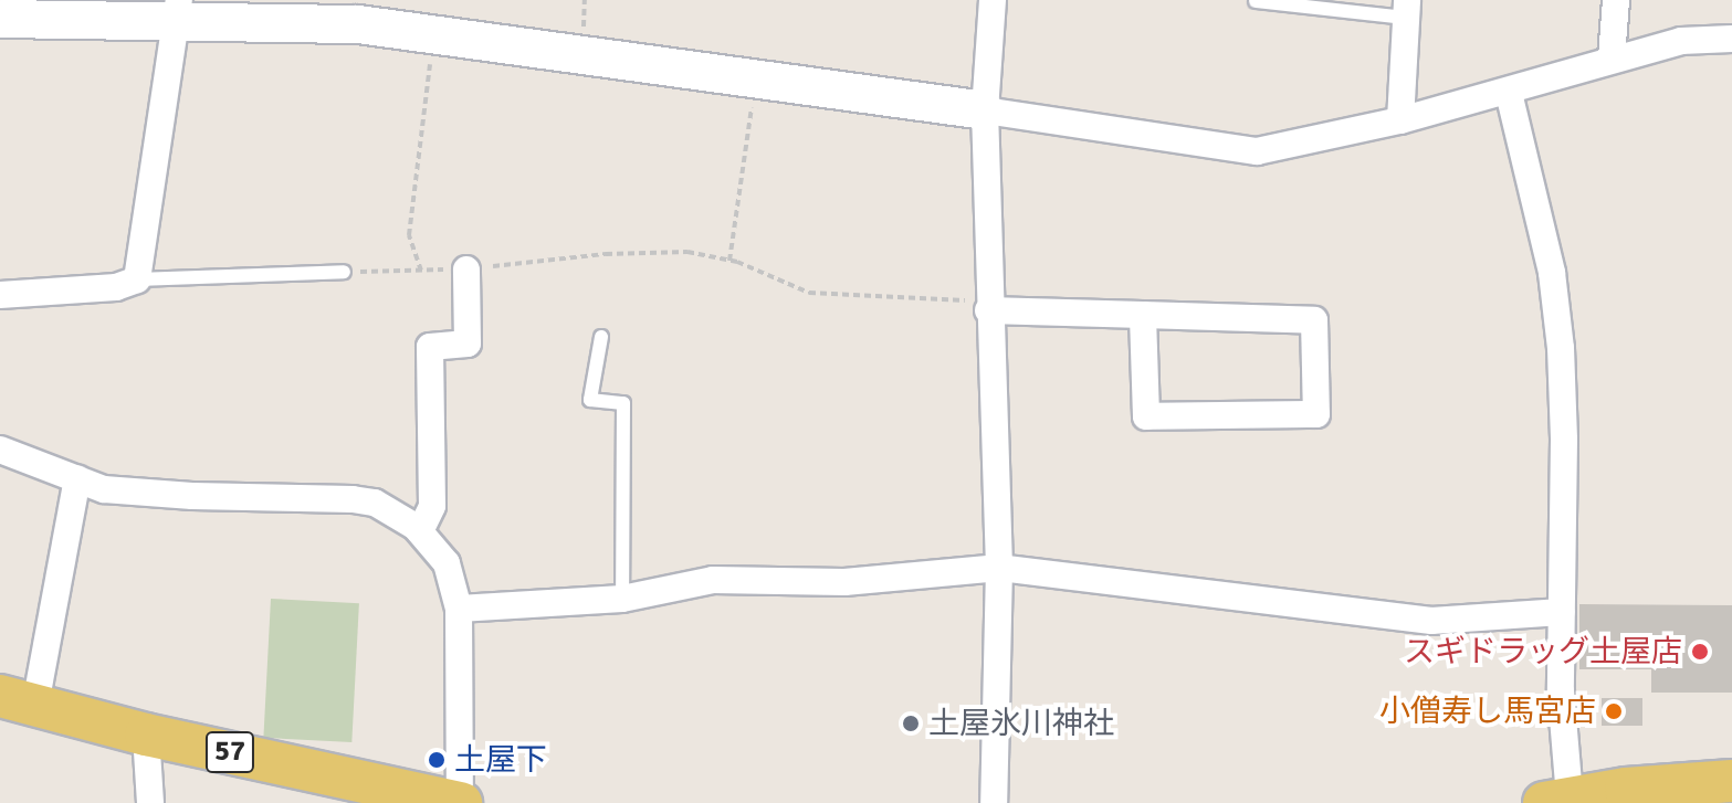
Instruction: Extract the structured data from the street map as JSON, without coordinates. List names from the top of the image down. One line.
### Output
{"streets":{"main road":["57"]},"places":["スギドラッグ土屋店","小僧寿し馬宮店","土屋氷川神社","土屋下"]}
